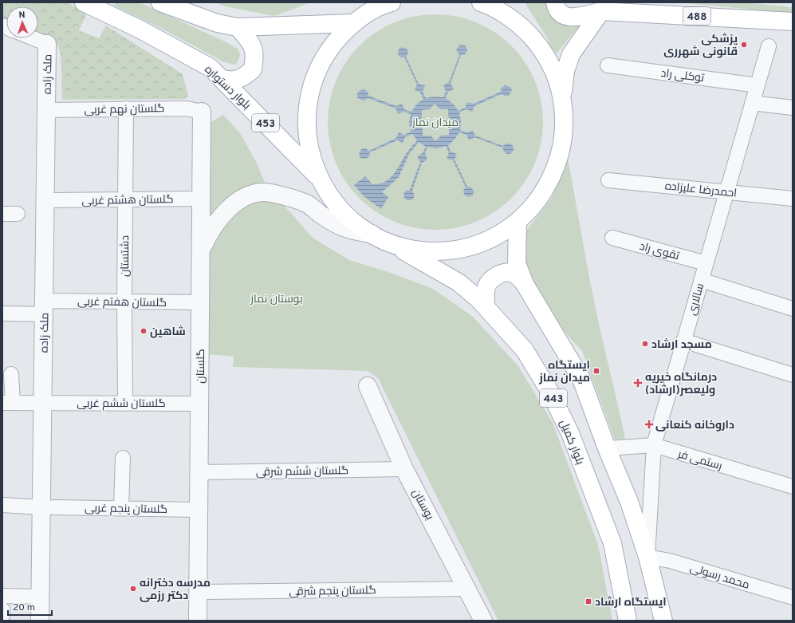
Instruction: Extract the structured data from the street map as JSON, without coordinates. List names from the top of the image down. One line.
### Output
{"streets":{"main road":["488","بلوار دستواره","453","443","بلوار کمیل"],"street":["ملک زاده","توکلی راد","گلستان نهم غربی","احمدرضا علیزاده","گلستان هشتم غربی","تقوی راد","دشتستان","سالاری","گلستان هفتم غربی","گلستان","گلستان ششم غربی","رستمی فر","گلستان ششم شرقی","بوستان","گلستان پنجم غربی","محمد رسولی","گلستان پنجم شرقی"]},"crossings":[["ملک زاده","گلستان نهم غربی"],["ملک زاده","گلستان هفتم غربی"],["ملک زاده","گلستان ششم غربی"],["ملک زاده","گلستان پنجم غربی"],["توکلی راد","سالاری"],["گلستان نهم غربی","دشتستان"],["گلستان نهم غربی","گلستان"],["احمدرضا علیزاده","سالاری"],["گلستان هشتم غربی","دشتستان"],["گلستان هشتم غربی","گلستان"],["تقوی راد","سالاری"],["دشتستان","گلستان هفتم غربی"],["دشتستان","گلستان ششم غربی"],["سالاری","رستمی فر"],["سالاری","محمد رسولی"],["گلستان هفتم غربی","گلستان"],["گلستان","گلستان ششم غربی"],["گلستان","گلستان ششم شرقی"],["گلستان","گلستان پنجم غربی"],["گلستان","گلستان پنجم شرقی"],["گلستان ششم شرقی","بوستان"],["بوستان","گلستان پنجم شرقی"]],"parks":["میدان نماز","بوستان نماز"],"places":{"other":["پزشکی قانونی شهرری","شاهین","مسجد ارشاد","مدرسه دخترانه دکتر رزمی"],"transit":["ایستگاه میدان نماز","ایستگاه ارشاد"],"health":["درمانگاه خیریه ولیعصر(ارشاد)","داروخانه کنعانی"]},"scale_bar":"20 m","north":"top"}
